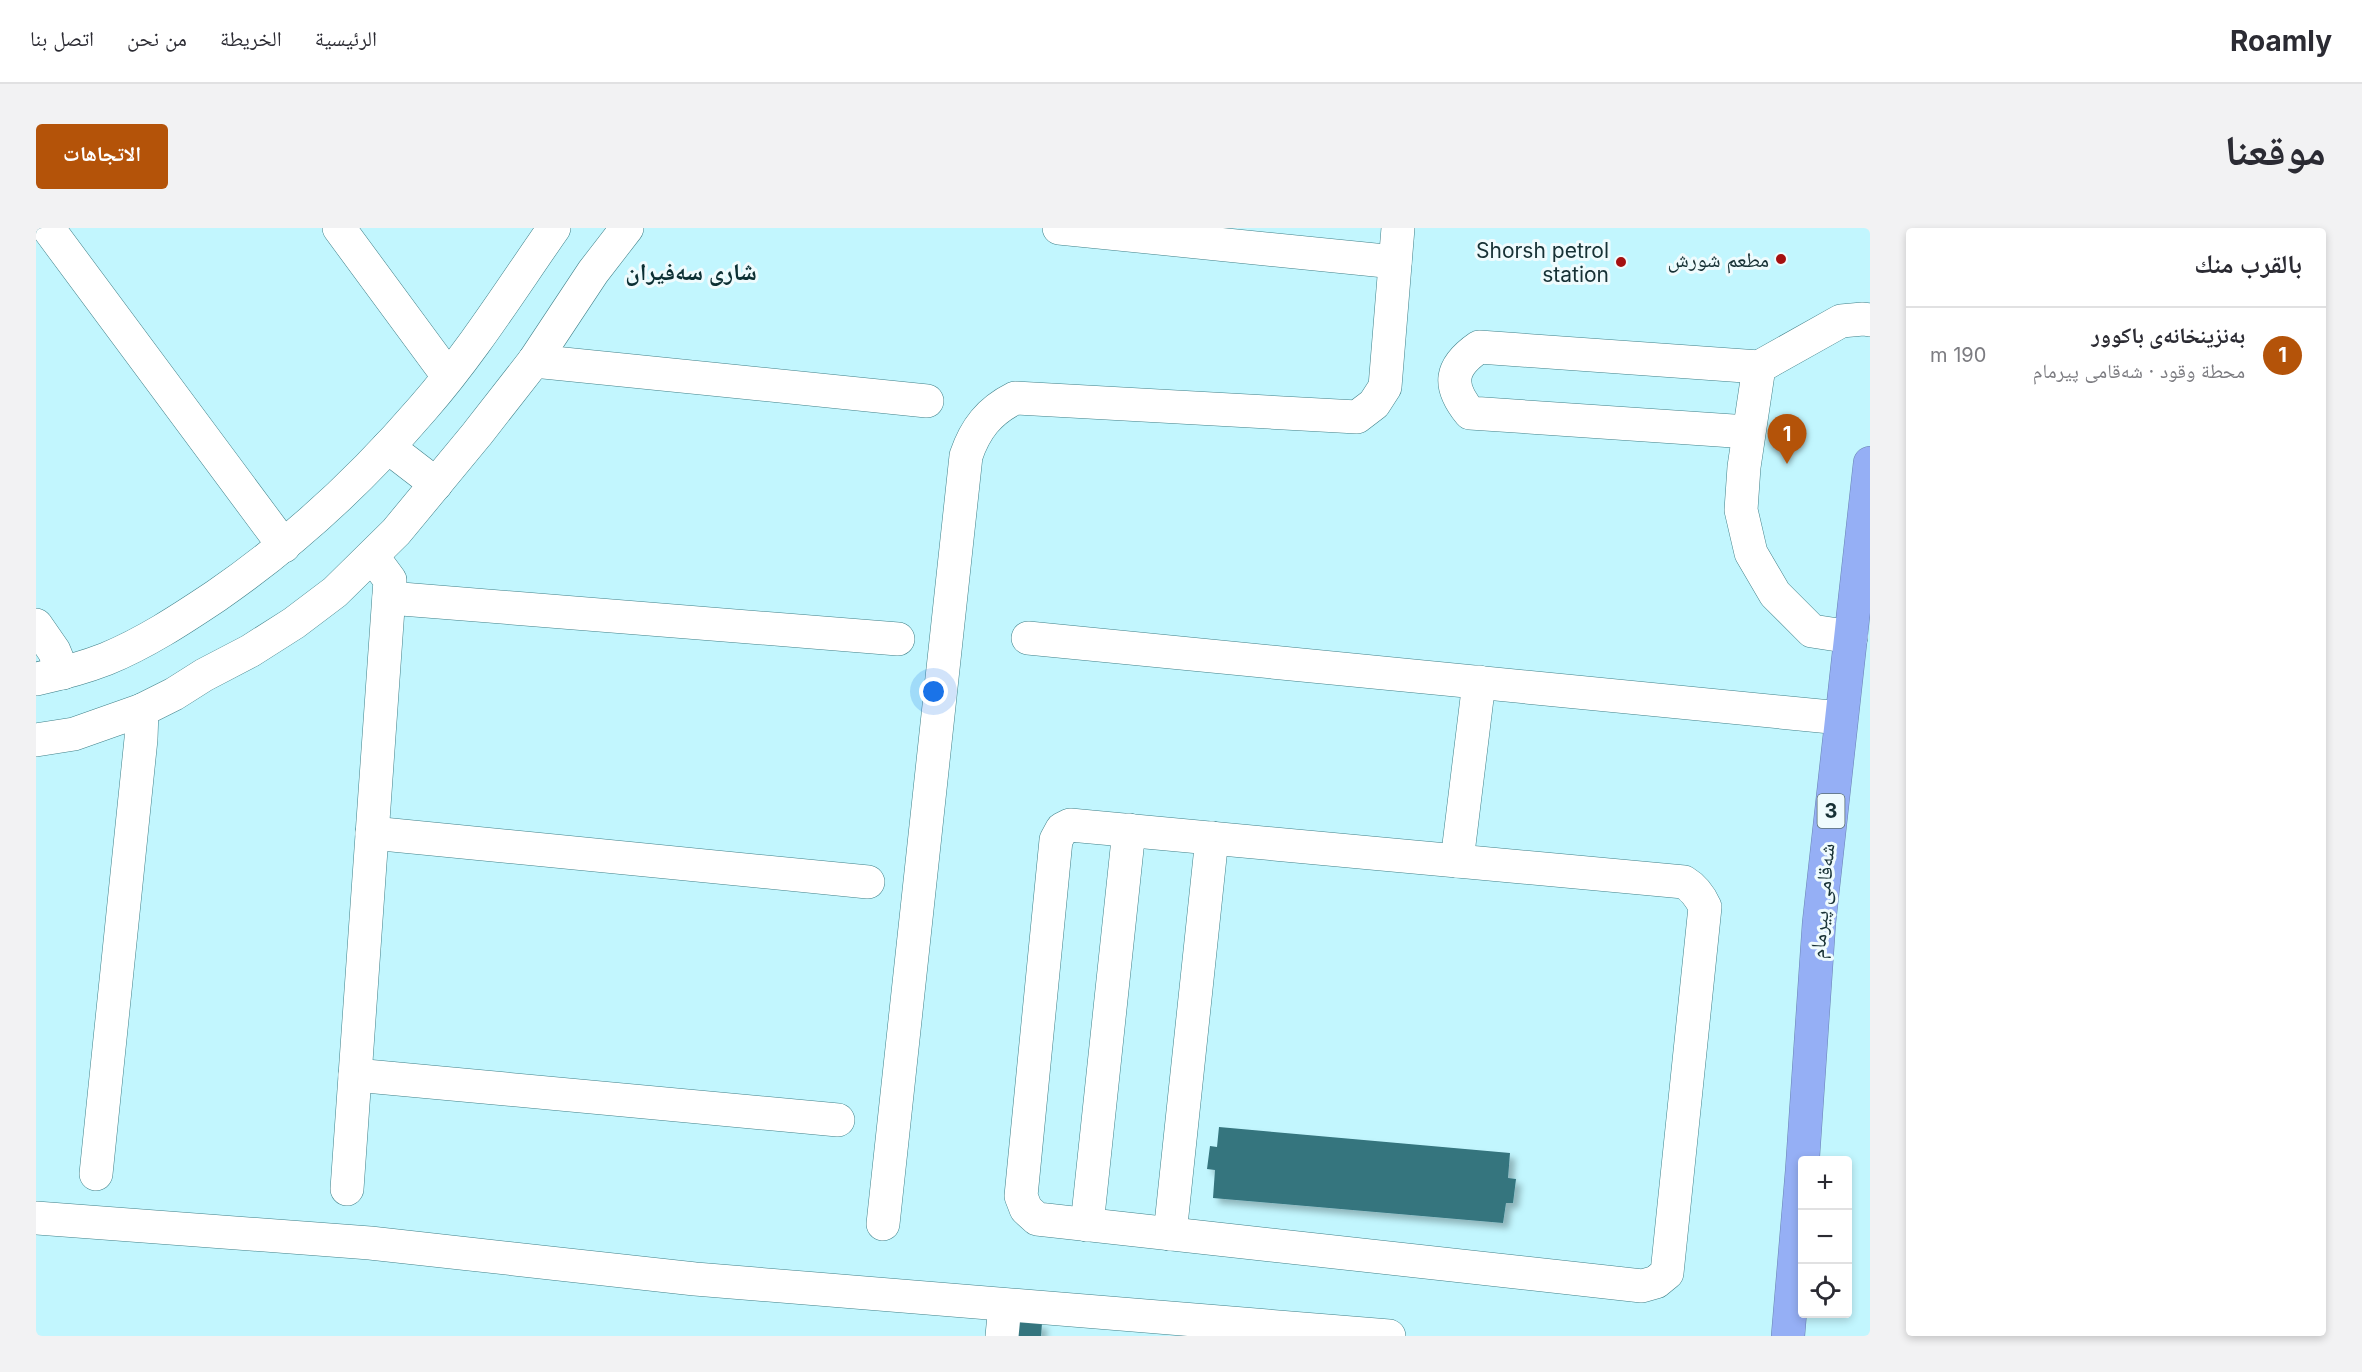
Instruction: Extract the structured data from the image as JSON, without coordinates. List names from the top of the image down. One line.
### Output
{"streets":{"highway":["3","شەقامی پیرمام"]},"districts":["شاری سەفیران"],"places":["مطعم شورش","Shorsh petrol station"],"page":{"header":"Roamly","nav":["الرئيسية","الخريطة","من نحن","اتصل بنا"],"title":"موقعنا","buttons":"الاتجاهات","heading":"بالقرب منك","list":[{"mark":"1","name":"بەنزینخانەی باکوور","note":"محطة وقود · شەقامی پیرمام","value":"190 m"}],"pins":"1","map_buttons":["+","−"]}}
